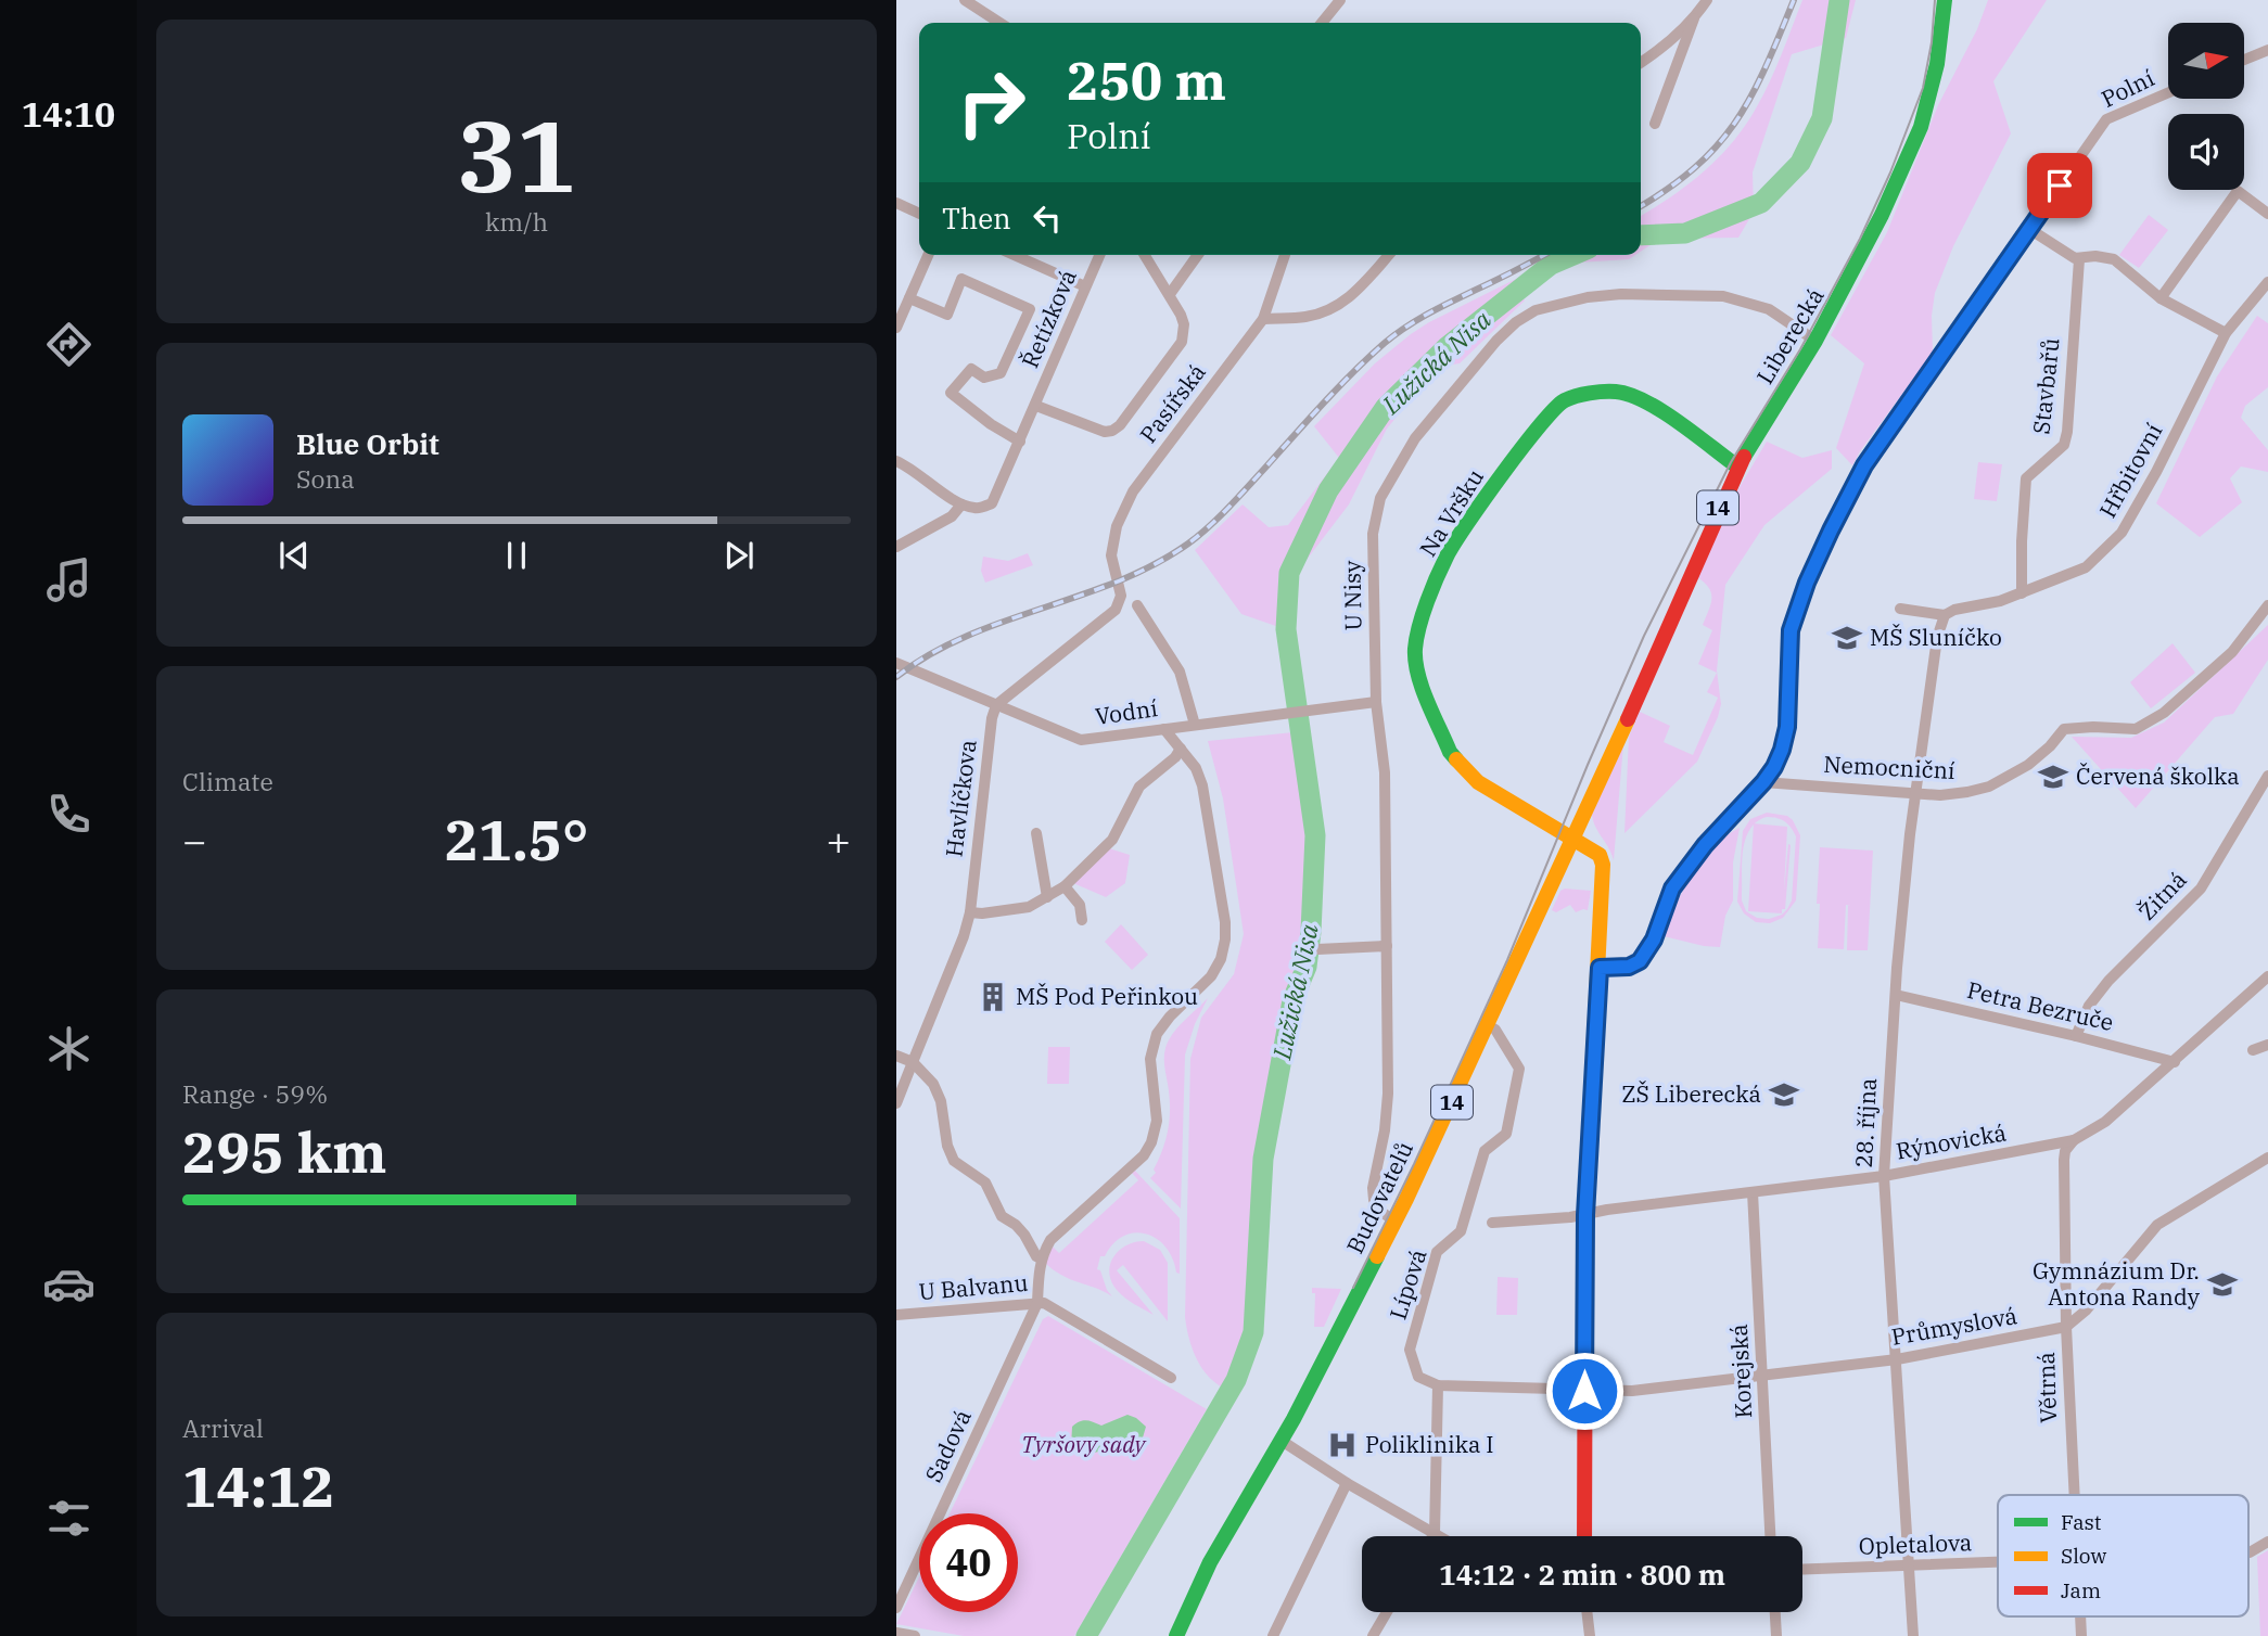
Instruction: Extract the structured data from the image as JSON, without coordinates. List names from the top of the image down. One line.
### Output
{"streets":{"main road":["Liberecká","14","Na Vršku","Budovatelů"],"street":["Polní","Řetízková","Stavbařů","Pasířská","Hřbitovní","U Nisy","Vodní","Nemocniční","Havlíčkova","Žitná","Petra Bezruče","28. října","Rýnovická","Lípová","U Balvanu","Průmyslová","Korejská","Větrná","Sadová","Opletalova"]},"crossings":[["Polní","Nemocniční"],["Liberecká","Na Vršku"],["Liberecká","U Nisy"],["Liberecká","Budovatelů"],["Stavbařů","Hřbitovní"],["Pasířská","Vodní"],["Pasířská","Havlíčkova"],["Hřbitovní","28. října"],["Na Vršku","Budovatelů"],["U Nisy","Vodní"],["U Nisy","Budovatelů"],["Vodní","Havlíčkova"],["Nemocniční","28. října"],["Žitná","Petra Bezruče"],["Petra Bezruče","28. října"],["Petra Bezruče","Rýnovická"],["28. října","Rýnovická"],["28. října","Průmyslová"],["28. října","Opletalova"],["Rýnovická","Korejská"],["Rýnovická","Větrná"],["Budovatelů","Lípová"],["U Balvanu","Sadová"],["Průmyslová","Korejská"],["Průmyslová","Větrná"]],"water":["Lužická Nisa"],"parks":["Tyršovy sady"],"places":{"school or university":["MŠ Sluníčko","Červená školka","ZŠ Liberecká","Gymnázium Dr. Antona Randy"],"building":["MŠ Pod Peřinkou"],"hospital":["Poliklinika I"]},"legend":["Fast","Slow","Jam"],"north":"right","page":{"tabs":"14:10","tile":[["31","km/h"],"Climate",["Range · 59%","295 km"],["Arrival","14:12"]],"turn":["250 m","Polní"],"then":"Then","song":["Blue Orbit","Sona"],"heat":["−","21.5°","+"],"limit":"40","trip":"14:12 · 2 min · 800 m"}}
